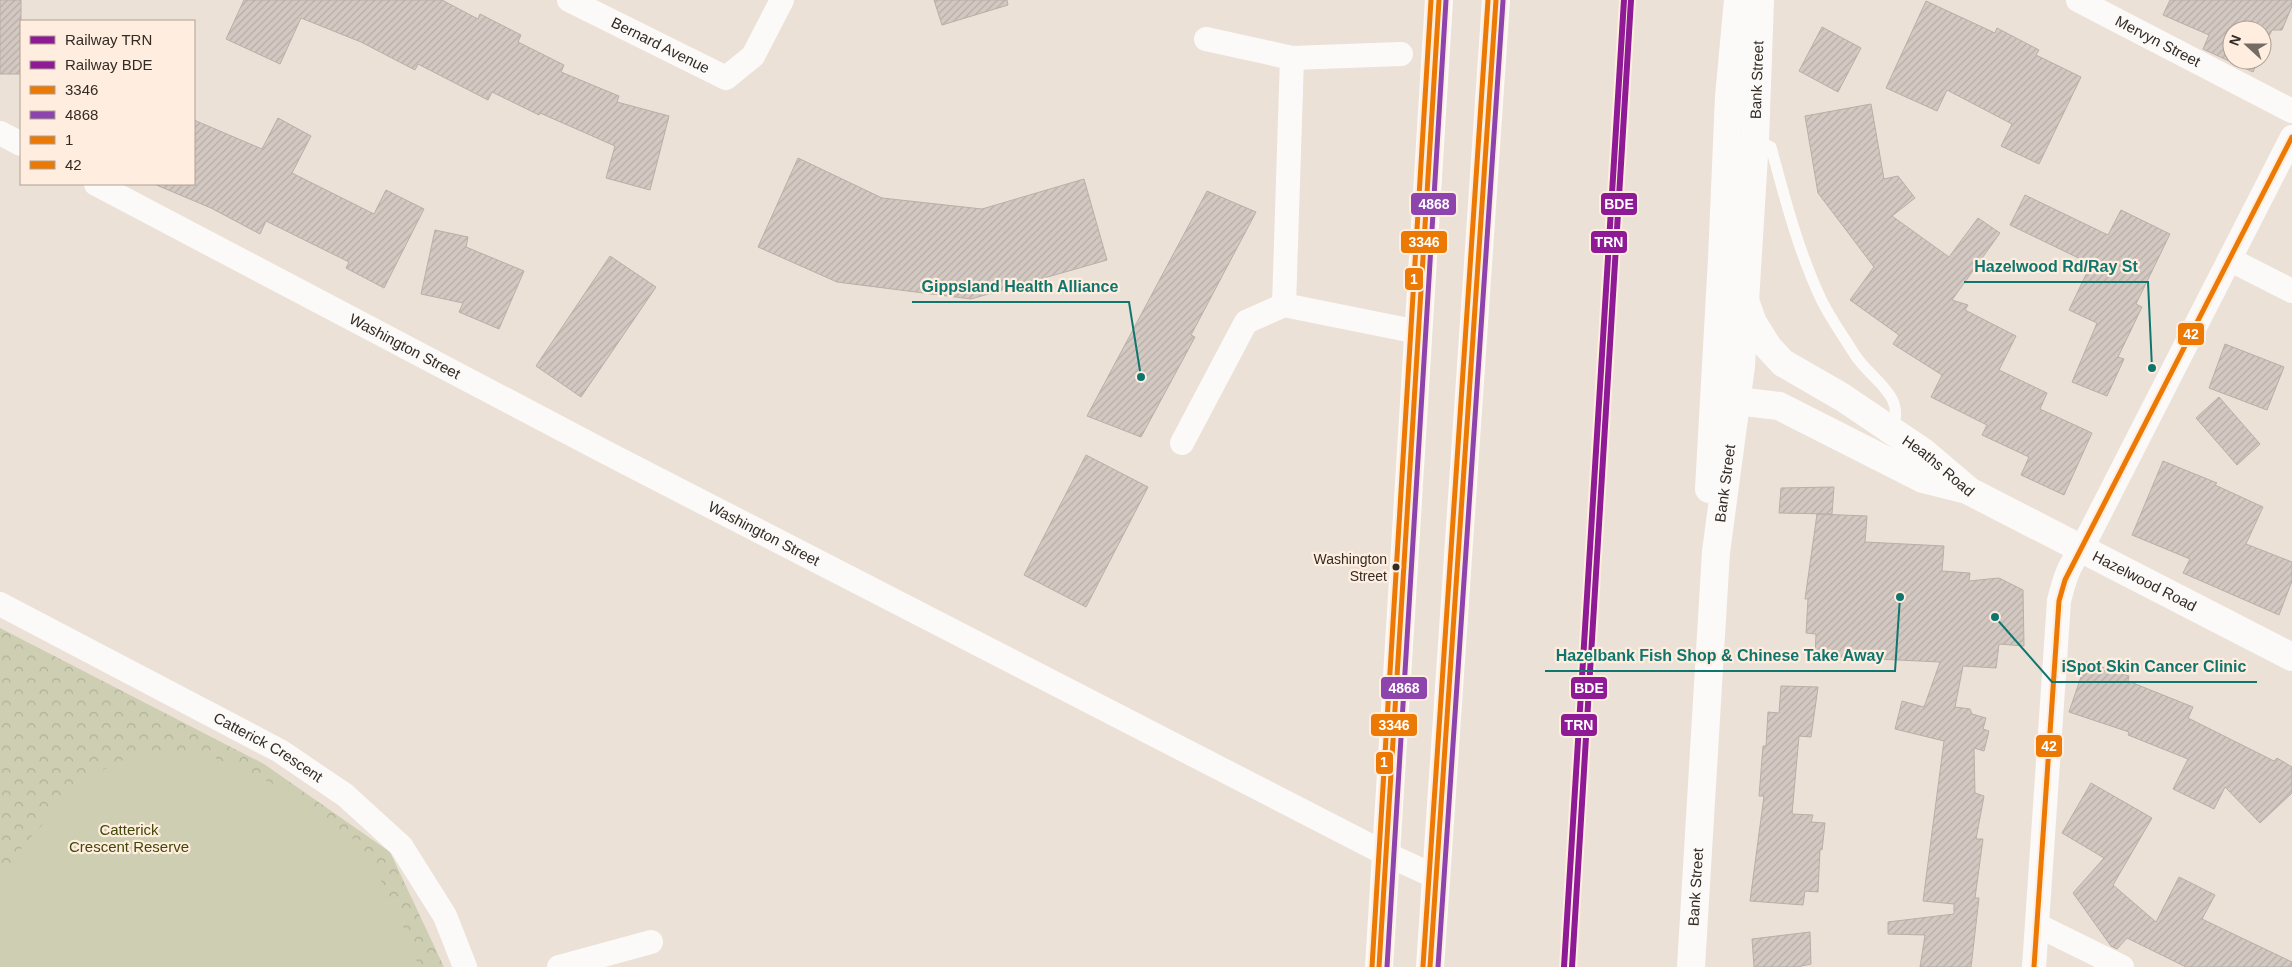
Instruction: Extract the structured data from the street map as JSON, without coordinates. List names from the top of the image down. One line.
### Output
{"streets":{"main road":["Bank Street","Heaths Road","Hazelwood Road"],"street":["Mervyn Street","Bernard Avenue","Washington Street","Catterick Crescent"]},"crossings":[["Bank Street","Heaths Road"],["Heaths Road","Hazelwood Road"]],"parks":["Catterick Crescent Reserve"],"places":["Hazelwood Rd/Ray St","Gippsland Health Alliance","Washington Street","Hazelbank Fish Shop & Chinese Take Away","iSpot Skin Cancer Clinic"],"lines":["rail line TRN","rail line BDE","transit line 3346","transit line 4868","transit line 1","transit line 42"],"legend":["Railway TRN","Railway BDE","3346","4868","1","42"],"north":"left"}
